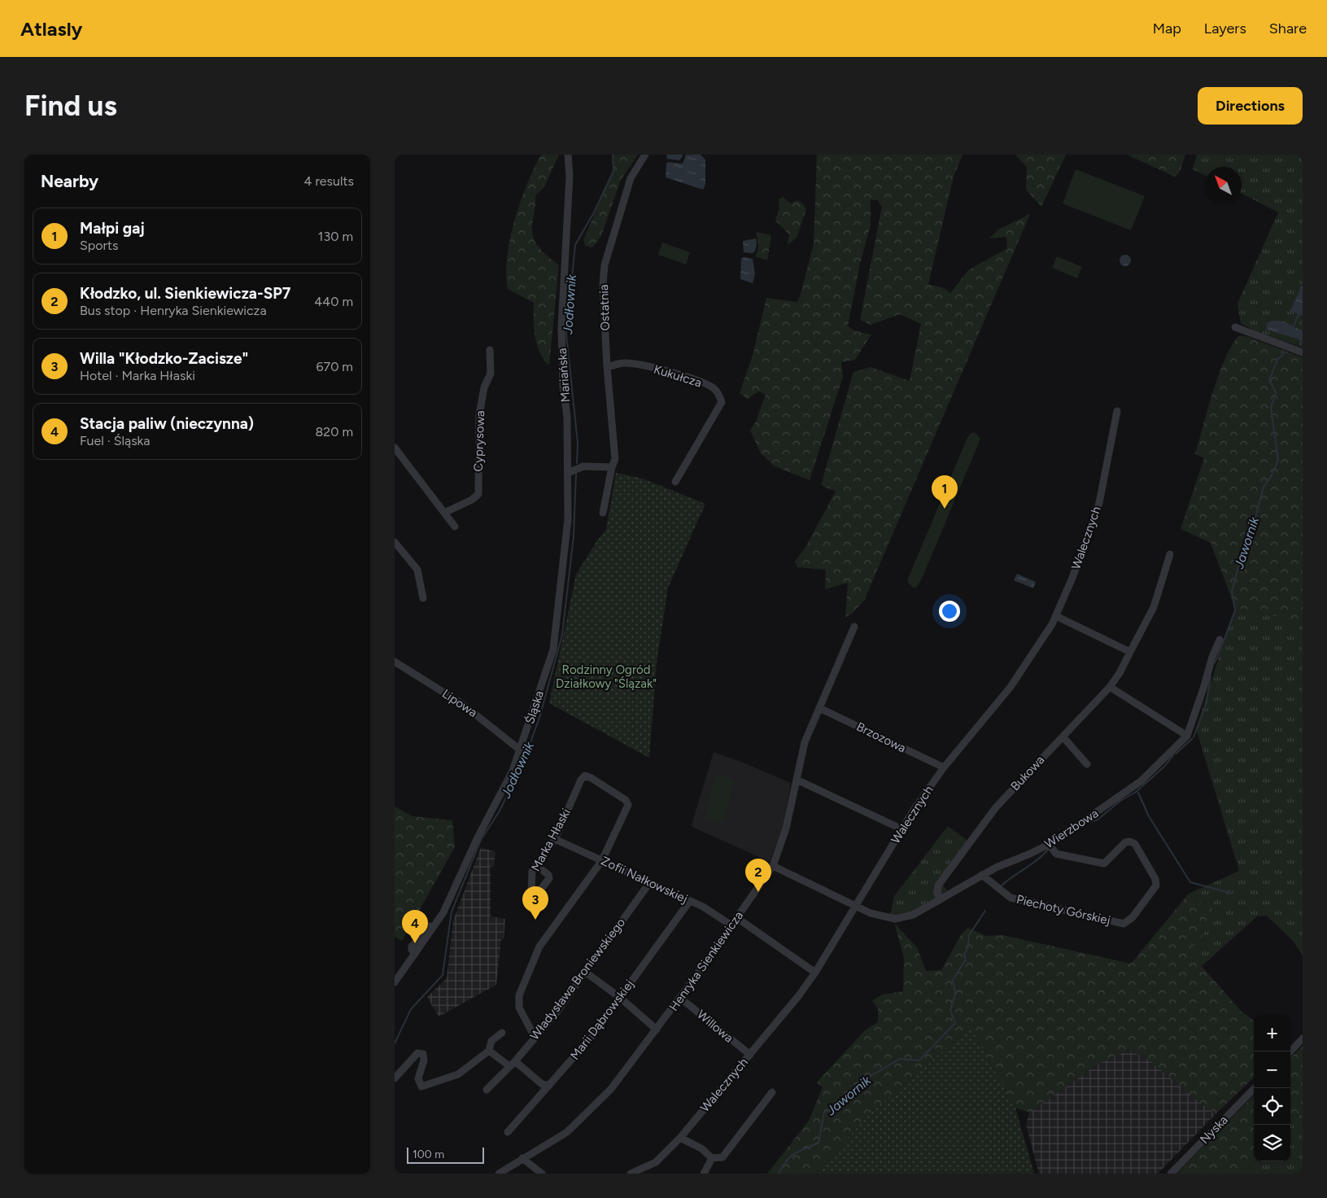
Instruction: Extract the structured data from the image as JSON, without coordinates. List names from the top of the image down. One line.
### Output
{"streets":{"street":["Ostatnia","Mariańska","Kukułcza","Cyprysowa","Walecznych","Lipowa","Śląska","Brzozowa","Bukowa","Wierzbowa","Marka Hłaski","Zofii Nałkowskiej","Piechoty Górskiej","Henryka Sienkiewicza","Władysława Broniewskiego","Marii Dąbrowskiej","Willowa","Nyska"]},"crossings":[["Ostatnia","Kukułcza"],["Mariańska","Śląska"],["Walecznych","Brzozowa"],["Walecznych","Wierzbowa"],["Walecznych","Willowa"],["Lipowa","Śląska"],["Brzozowa","Henryka Sienkiewicza"],["Bukowa","Wierzbowa"],["Wierzbowa","Piechoty Górskiej"],["Wierzbowa","Henryka Sienkiewicza"],["Marka Hłaski","Zofii Nałkowskiej"],["Zofii Nałkowskiej","Henryka Sienkiewicza"],["Zofii Nałkowskiej","Władysława Broniewskiego"],["Zofii Nałkowskiej","Marii Dąbrowskiej"],["Henryka Sienkiewicza","Willowa"]],"water":["Jodłownik","Jawornik"],"parks":["Rodzinny Ogród Działkowy \"Ślązak\""],"scale_bar":"100 m","north":"top left","page":{"header":"Atlasly","nav":["Map","Layers","Share"],"buttons":"Directions","title":"Find us","heading":["Nearby","4 results"],"list":[{"mark":"1","name":"Małpi gaj","note":"Sports","value":"130 m"},{"mark":"2","name":"Kłodzko, ul. Sienkiewicza-SP7","note":"Bus stop · Henryka Sienkiewicza","value":"440 m"},{"mark":"3","name":"Willa \"Kłodzko-Zacisze\"","note":"Hotel · Marka Hłaski","value":"670 m"},{"mark":"4","name":"Stacja paliw (nieczynna)","note":"Fuel · Śląska","value":"820 m"}],"pins":["1","2","3","4"],"map_buttons":["+","−"],"scale":"100 m"}}
